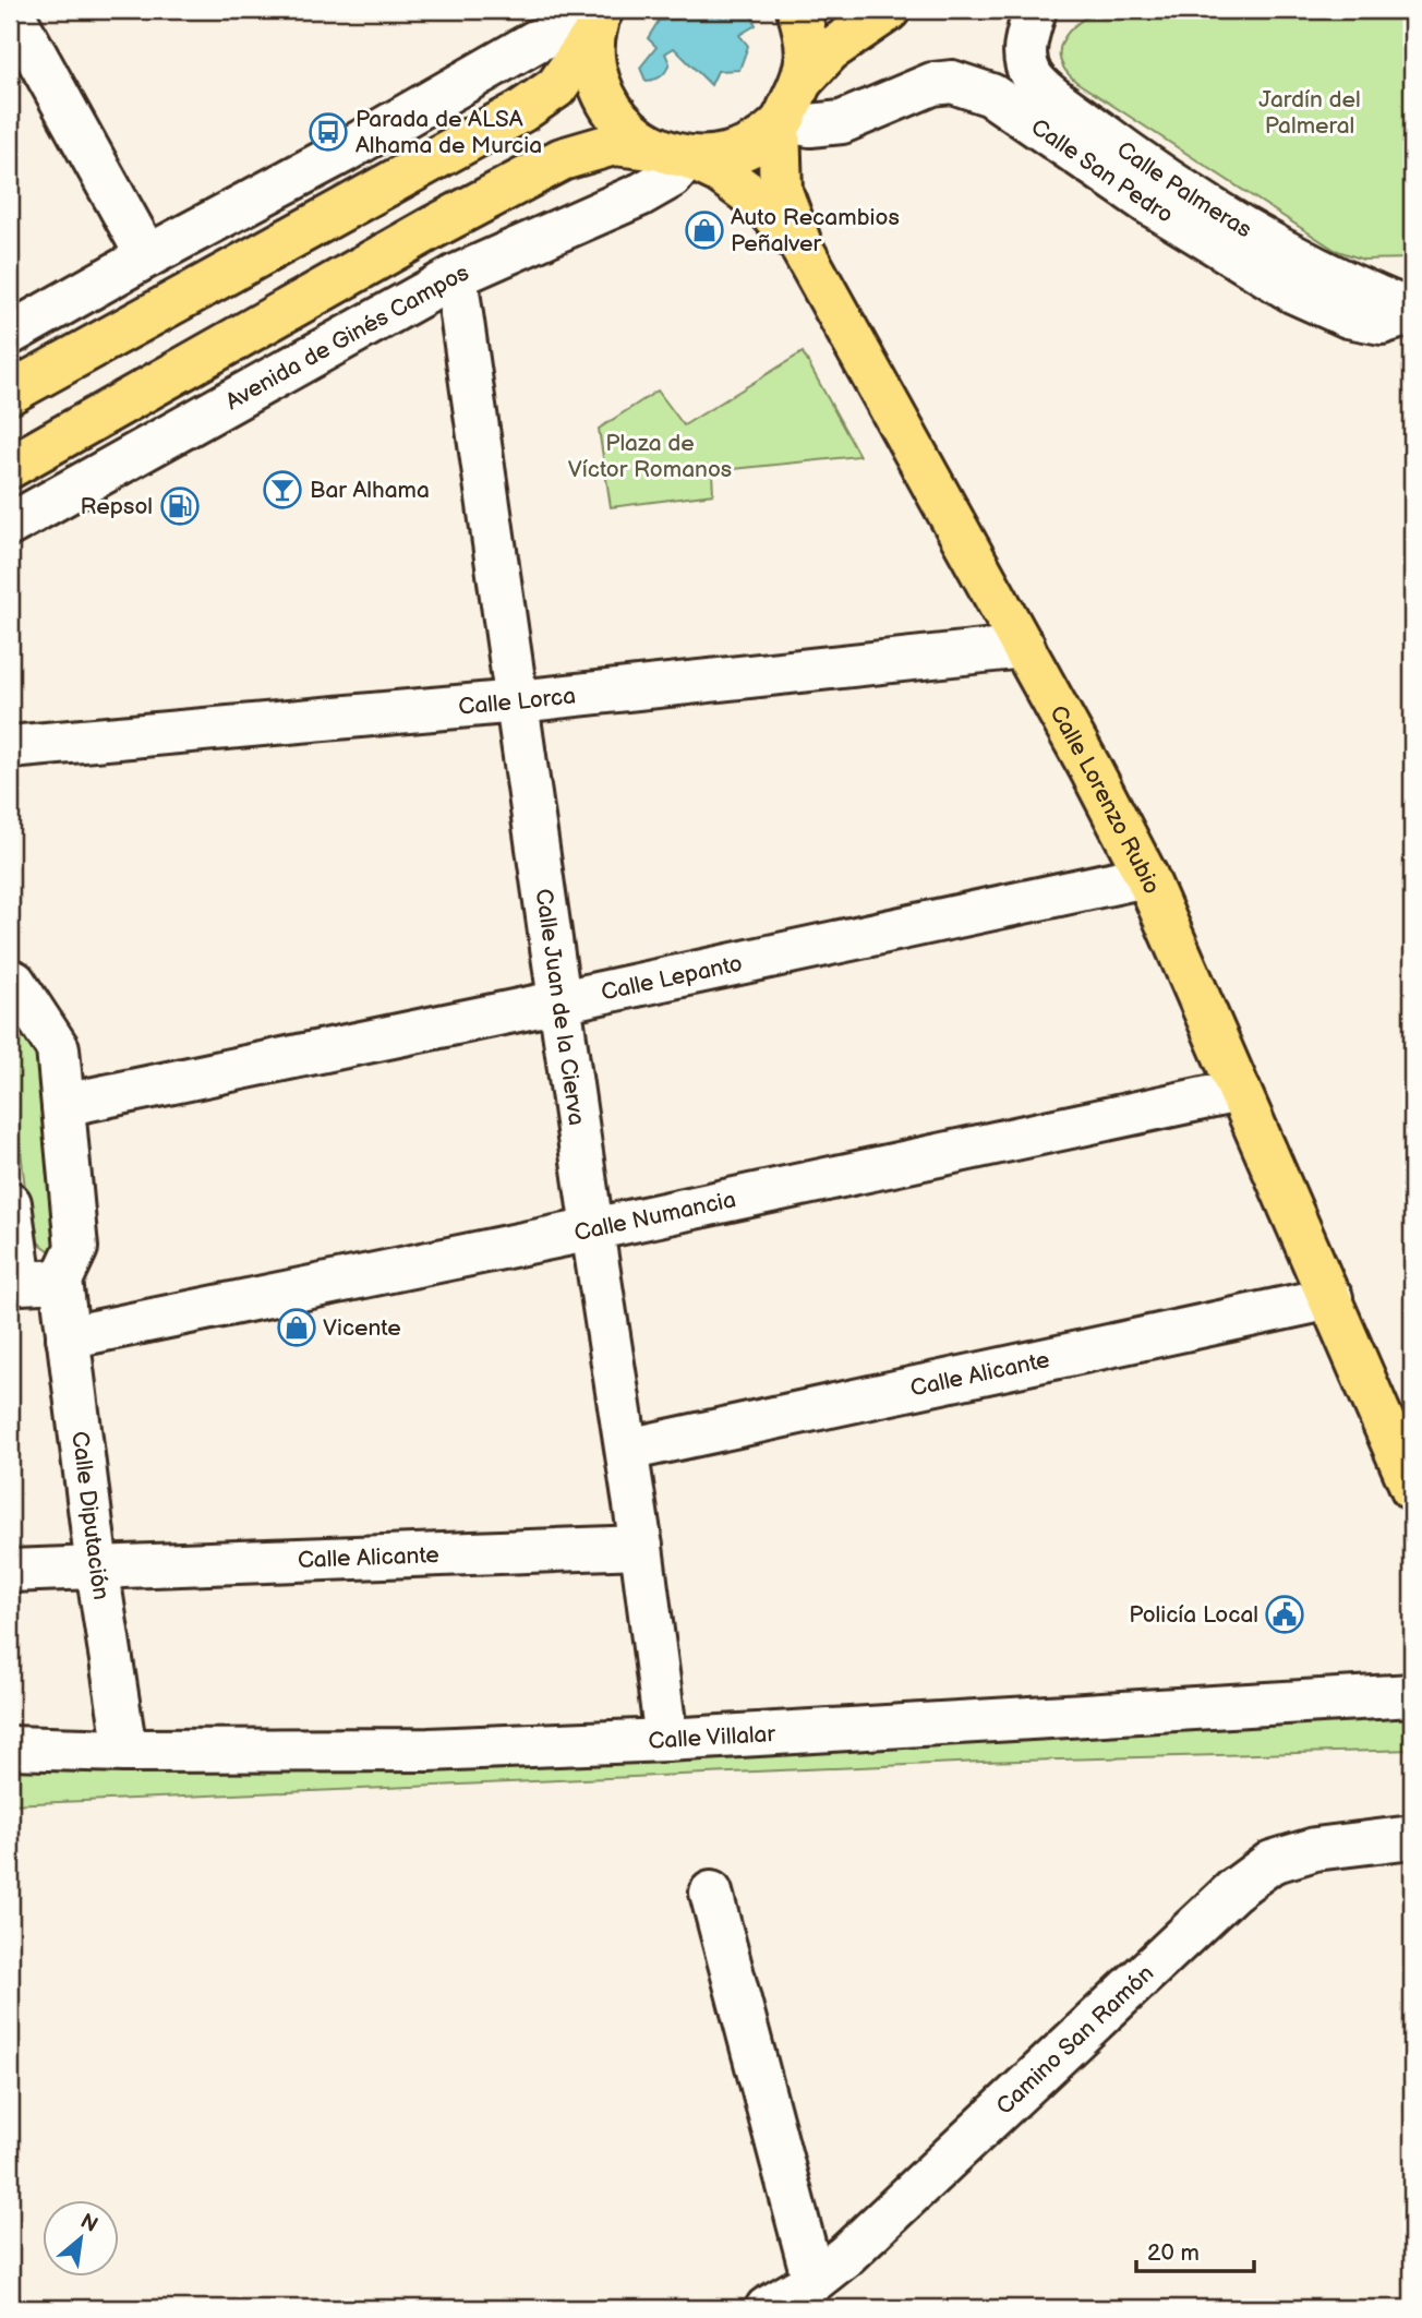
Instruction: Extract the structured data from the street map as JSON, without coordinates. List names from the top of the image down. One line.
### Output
{"streets":{"main road":["Calle Lorenzo Rubio"],"street":["Calle San Pedro","Calle Palmeras","Avenida de Ginés Campos","Calle Lorca","Calle Lepanto","Calle Juan de la Cierva","Calle Numancia","Calle Alicante","Calle Diputación","Calle Villalar","Camino San Ramón"]},"crossings":[["Calle San Pedro","Calle Palmeras"],["Calle San Pedro","Calle Lorenzo Rubio"],["Avenida de Ginés Campos","Calle Juan de la Cierva"],["Calle Lorca","Calle Lorenzo Rubio"],["Calle Lorca","Calle Juan de la Cierva"],["Calle Lorenzo Rubio","Calle Lepanto"],["Calle Lorenzo Rubio","Calle Numancia"],["Calle Lorenzo Rubio","Calle Alicante"],["Calle Lepanto","Calle Juan de la Cierva"],["Calle Juan de la Cierva","Calle Numancia"],["Calle Juan de la Cierva","Calle Alicante"],["Calle Juan de la Cierva","Calle Villalar"],["Calle Numancia","Calle Diputación"],["Calle Alicante","Calle Diputación"],["Calle Diputación","Calle Villalar"]],"parks":["Jardín del Palmeral","Plaza de Víctor Romanos"],"places":{"bus stop":["Parada de ALSA Alhama de Murcia"],"shop":["Auto Recambios Peñalver","Vicente"],"bar":["Bar Alhama"],"fuel station":["Repsol"],"public building":["Policía Local"]},"scale_bar":"20 m","north":"top right"}
